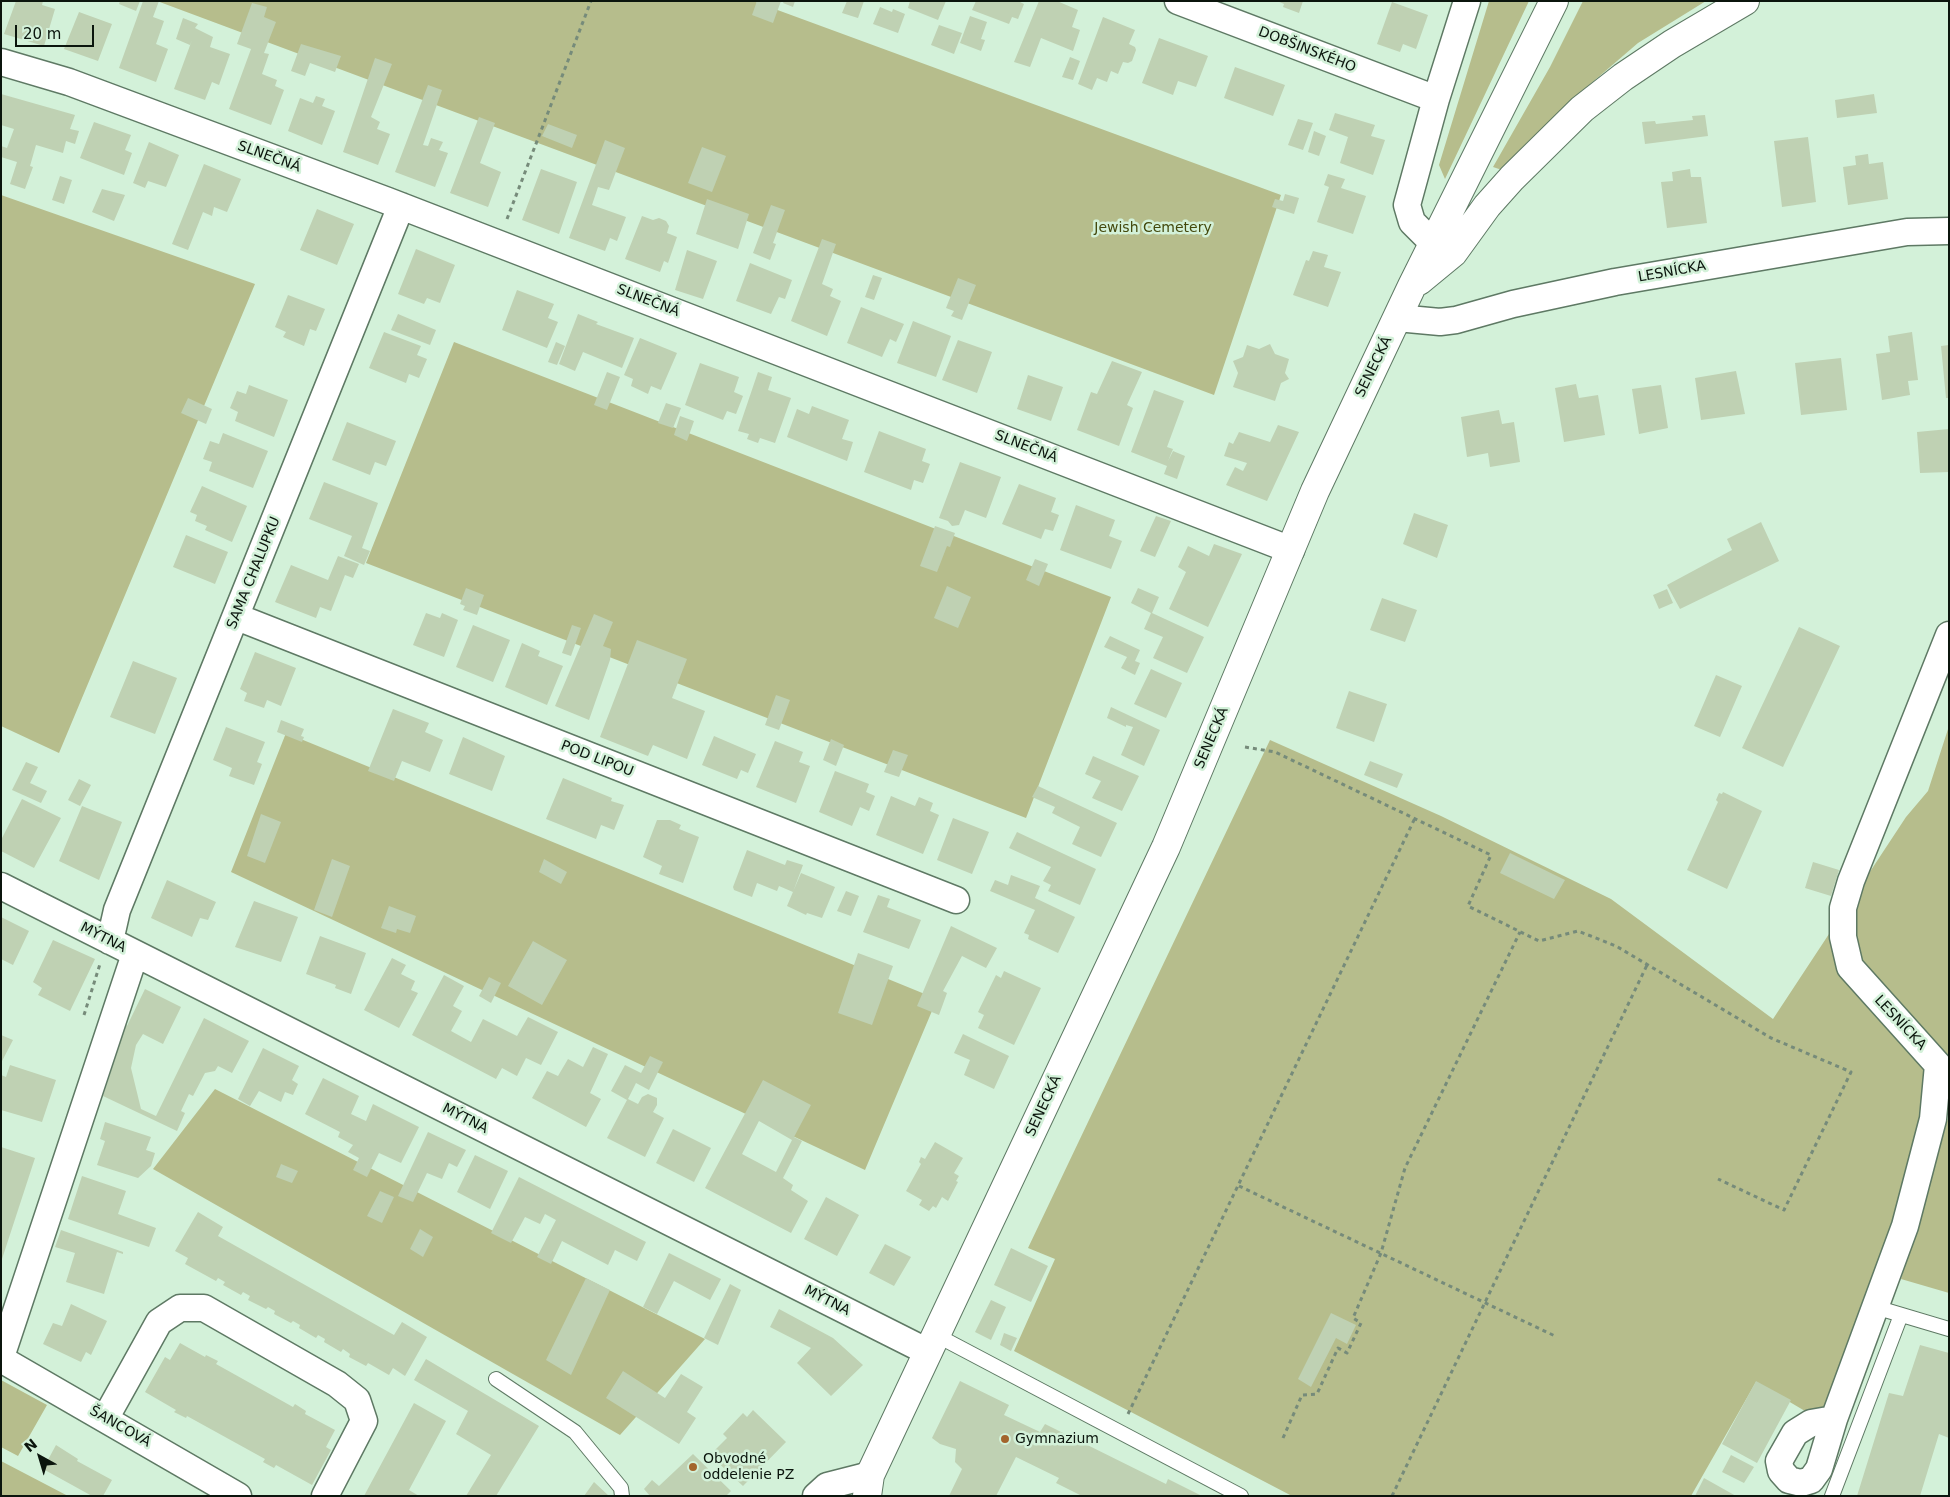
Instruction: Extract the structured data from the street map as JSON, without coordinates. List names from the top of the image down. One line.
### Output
{"streets":{"main road":["SENECKÁ"],"street":["DOBŠINSKÉHO","SLNEČNÁ","LESNÍCKA","SAMA CHALUPKU","POD LIPOU","MÝTNA","ŠANCOVÁ"]},"crossings":[["SLNEČNÁ","SENECKÁ"],["SLNEČNÁ","SAMA CHALUPKU"],["LESNÍCKA","SENECKÁ"],["SENECKÁ","MÝTNA"],["SAMA CHALUPKU","POD LIPOU"],["SAMA CHALUPKU","MÝTNA"]],"parks":["Jewish Cemetery"],"places":["Gymnazium","Obvodné oddelenie PZ"],"scale_bar":"20 m","north":"top left"}
